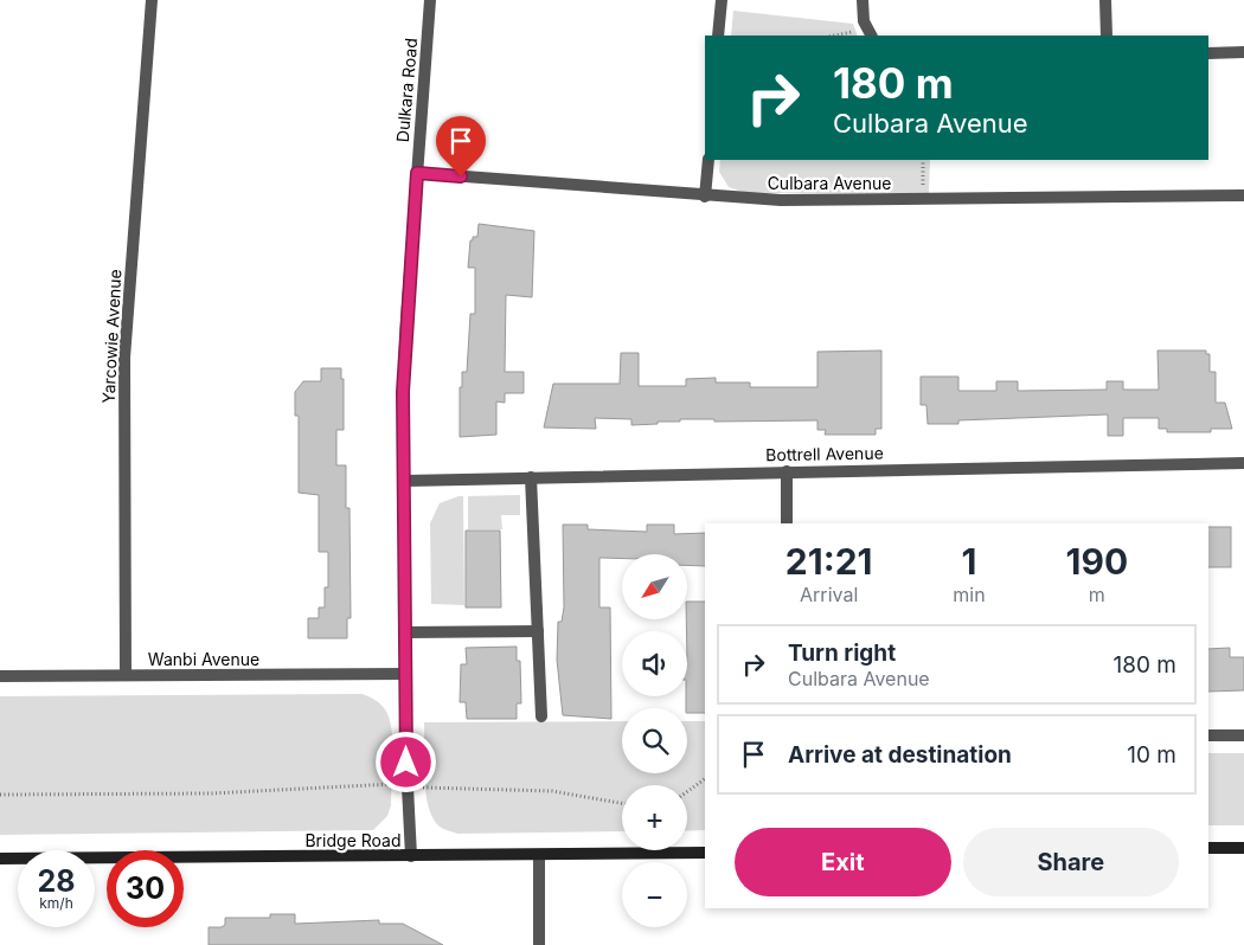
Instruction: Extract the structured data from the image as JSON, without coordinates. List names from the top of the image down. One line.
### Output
{"streets":{"main road":["Bridge Road"],"street":["Dulkara Road","Culbara Avenue","Yarcowie Avenue","Bottrell Avenue","Wanbi Avenue"]},"crossings":[["Dulkara Road","Culbara Avenue"],["Dulkara Road","Bottrell Avenue"],["Dulkara Road","Wanbi Avenue"],["Dulkara Road","Bridge Road"],["Yarcowie Avenue","Wanbi Avenue"]],"north":"bottom left","page":{"turn":["180 m","Culbara Avenue"],"eta":["21:21","Arrival","1","min","190","m"],"map_buttons":["+","−"],"list":[{"name":"Turn right","note":"Culbara Avenue","value":"180 m"},{"name":"Arrive at destination","value":"10 m"}],"buttons":["Exit","Share"],"speed":"28 km/h","limit":"30"}}
